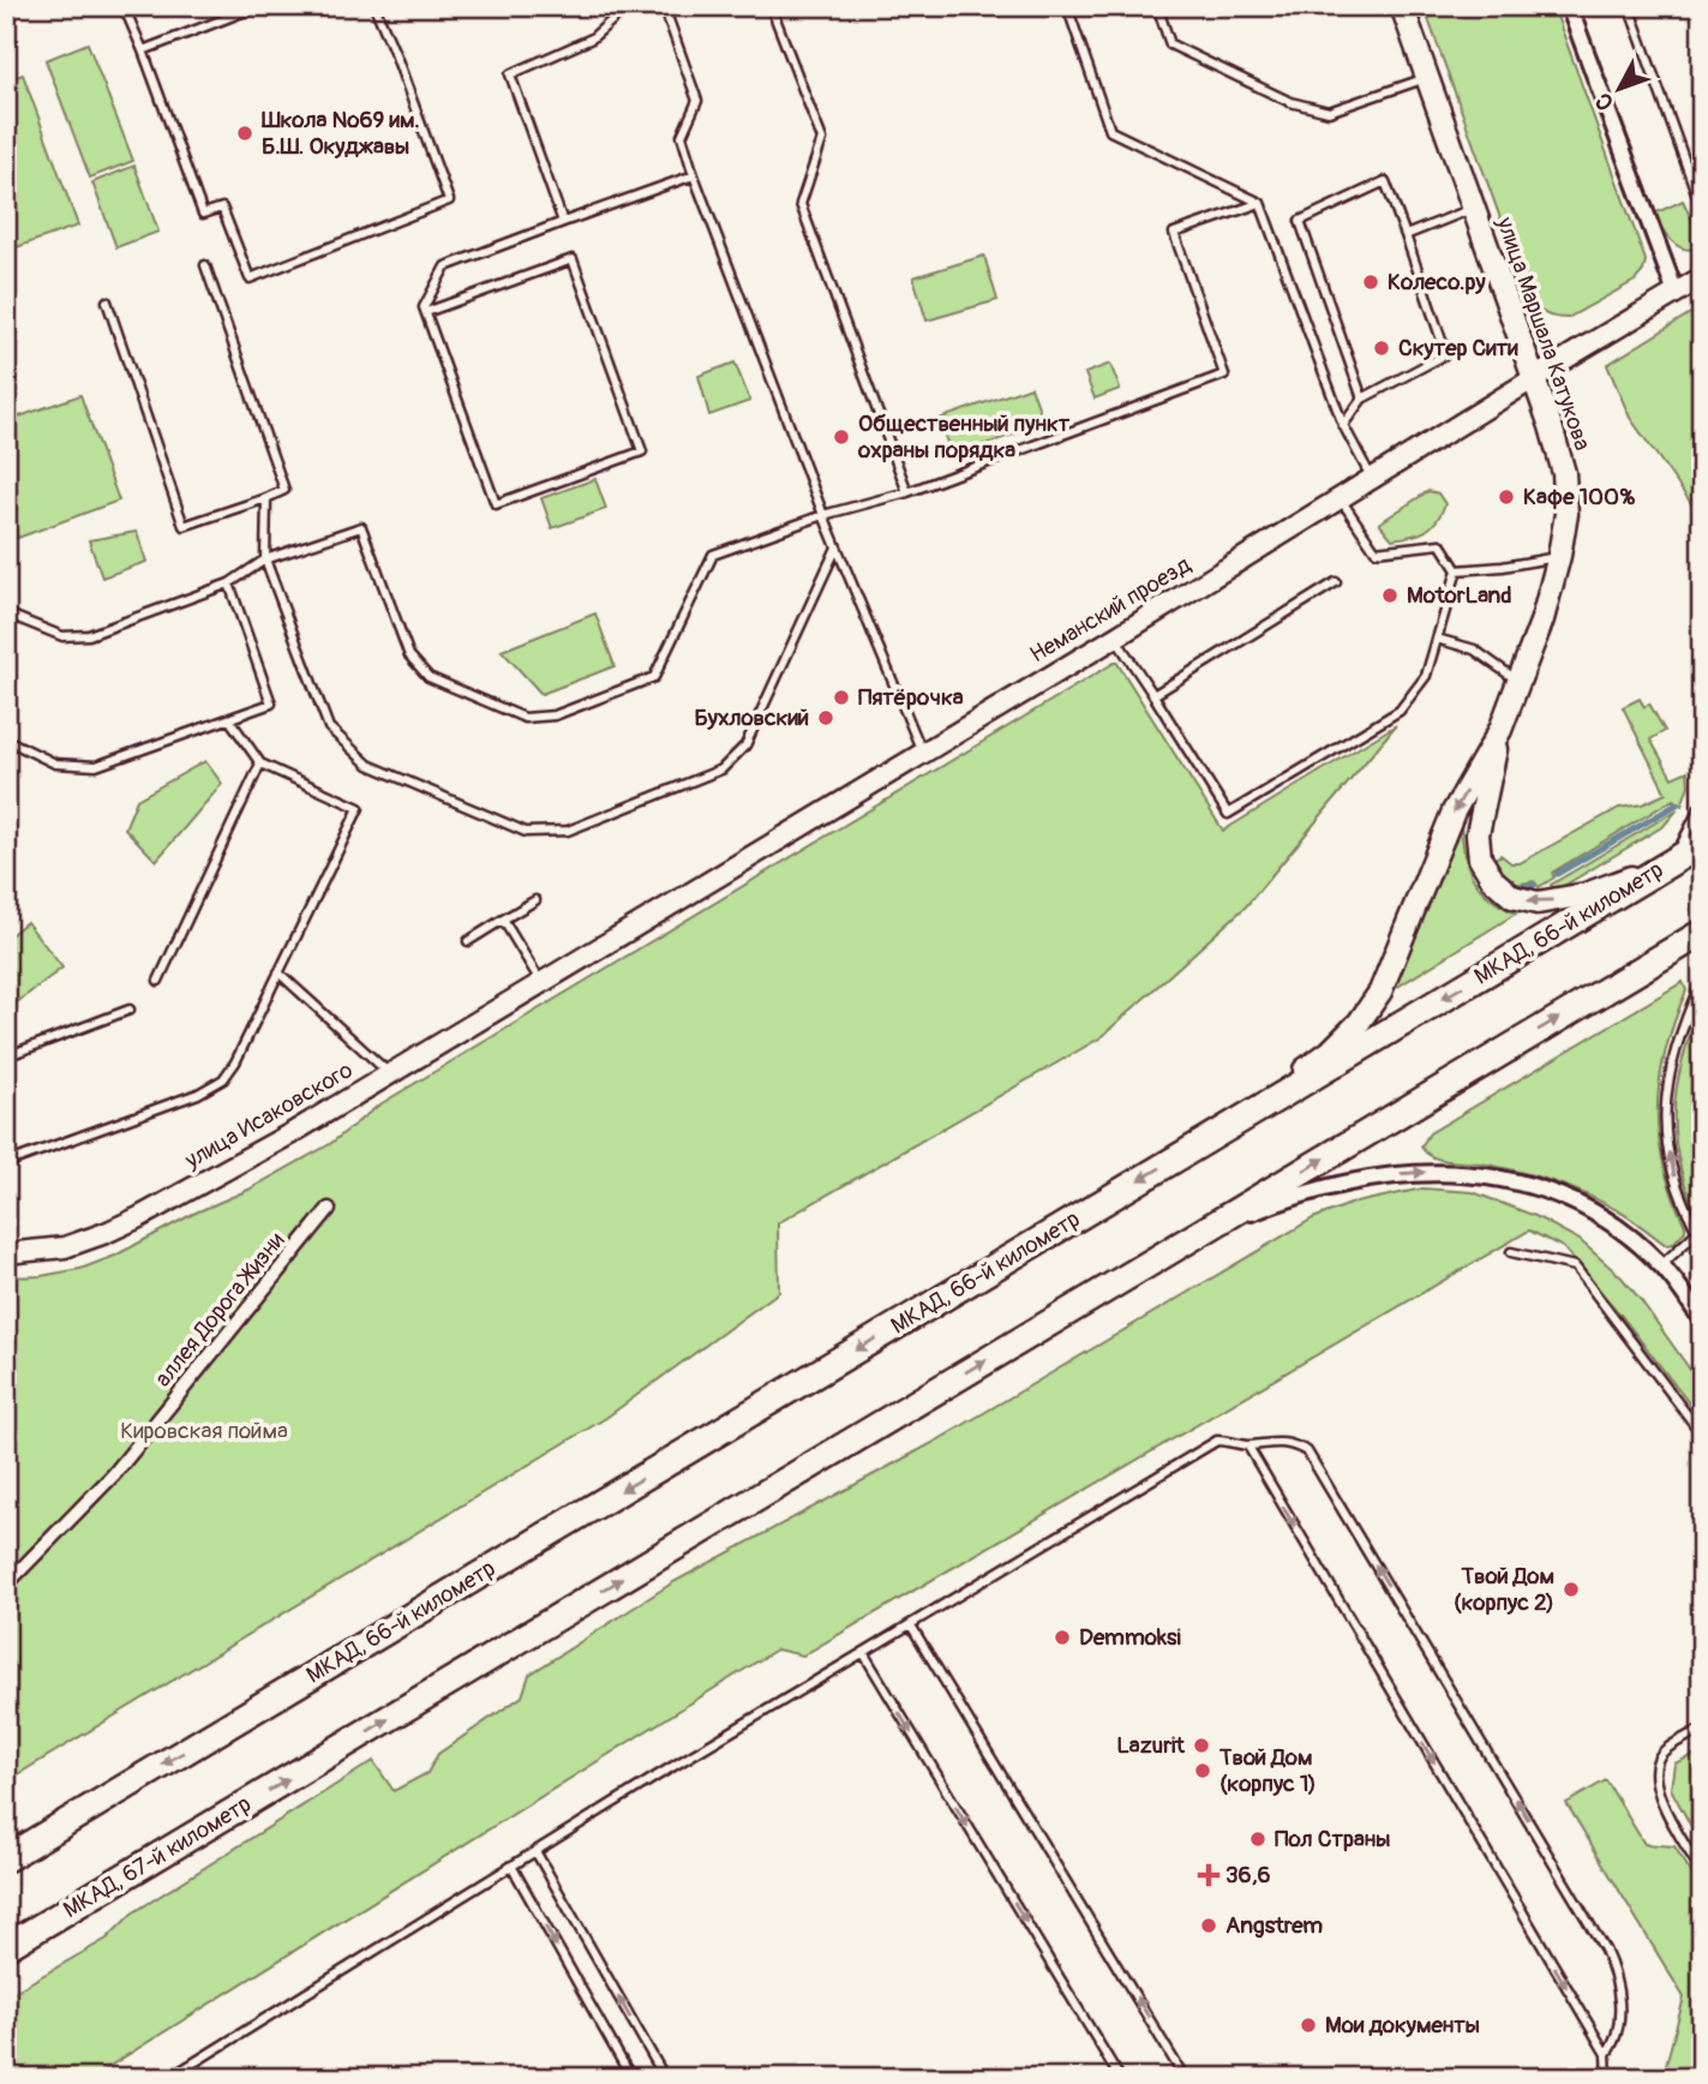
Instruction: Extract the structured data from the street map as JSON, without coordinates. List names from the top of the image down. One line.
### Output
{"streets":{"highway":["МКАД, 66-й километр","МКАД, 67-й километр"],"main road":["улица Маршала Катукова"],"street":["Неманский проезд","улица Исаковского","аллея Дорога Жизни"]},"crossings":[["улица Маршала Катукова","Неманский проезд"],["улица Маршала Катукова","МКАД, 66-й километр"],["Неманский проезд","улица Исаковского"]],"one_way":["МКАД, 67-й километр"],"parks":["Кировская пойма"],"places":{"other":["Школа №69 им. Б.Ш. Окуджавы","Колесо.ру","Скутер Сити","Общественный пункт охраны порядка","Кафе 100%","MotorLand","Пятёрочка","Бухловский","Твой Дом (корпус 2)","Demmoksi","Lazurit","Твой Дом (корпус 1)","Пол Страны","Angstrem","Мои документы"],"health":["36,6"]},"north":"bottom left"}
